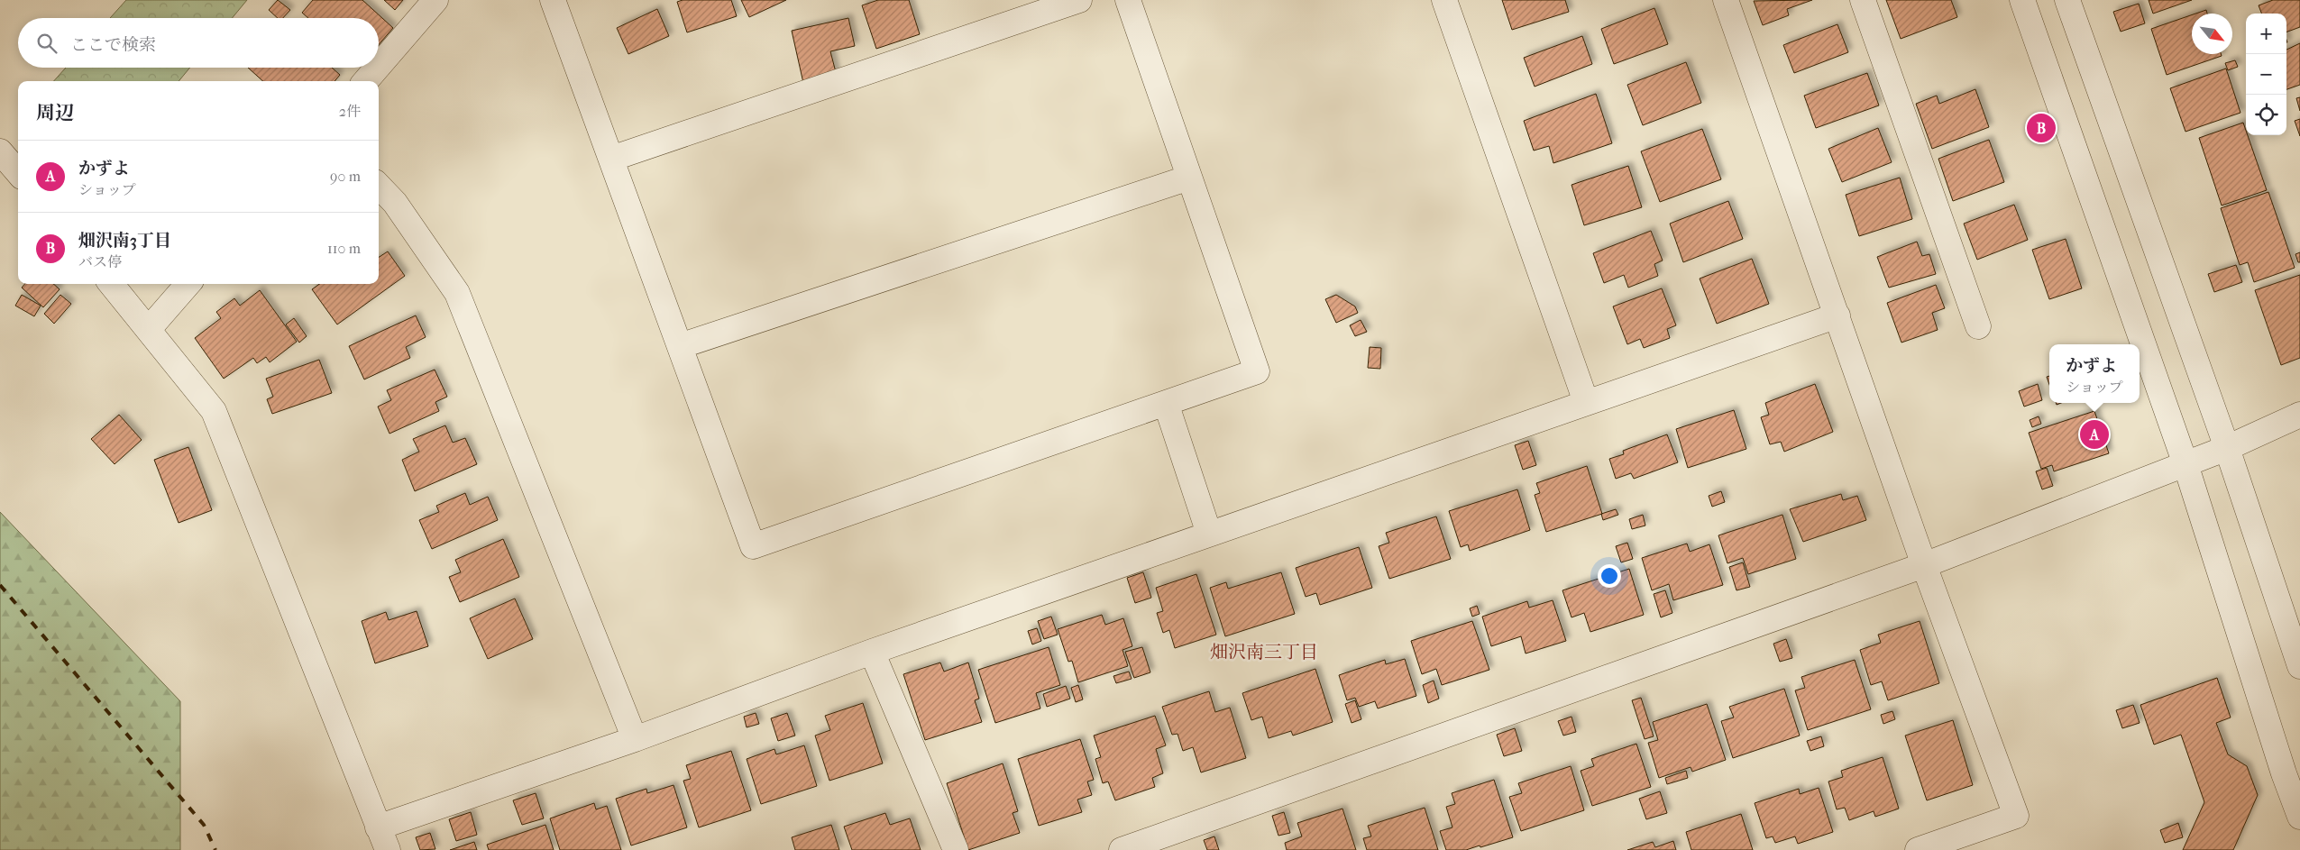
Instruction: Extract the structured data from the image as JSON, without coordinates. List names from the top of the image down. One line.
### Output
{"districts":["畑沢南三丁目"],"north":"bottom right","page":{"map_buttons":["+","−"],"search":"ここで検索","heading":["周辺","2件"],"pins":["B","A"],"list":[{"mark":"A","name":"かずよ","note":"ショップ","value":"90 m"},{"mark":"B","name":"畑沢南3丁目","note":"バス停","value":"110 m"}],"popup":["かずよ","ショップ"]}}
